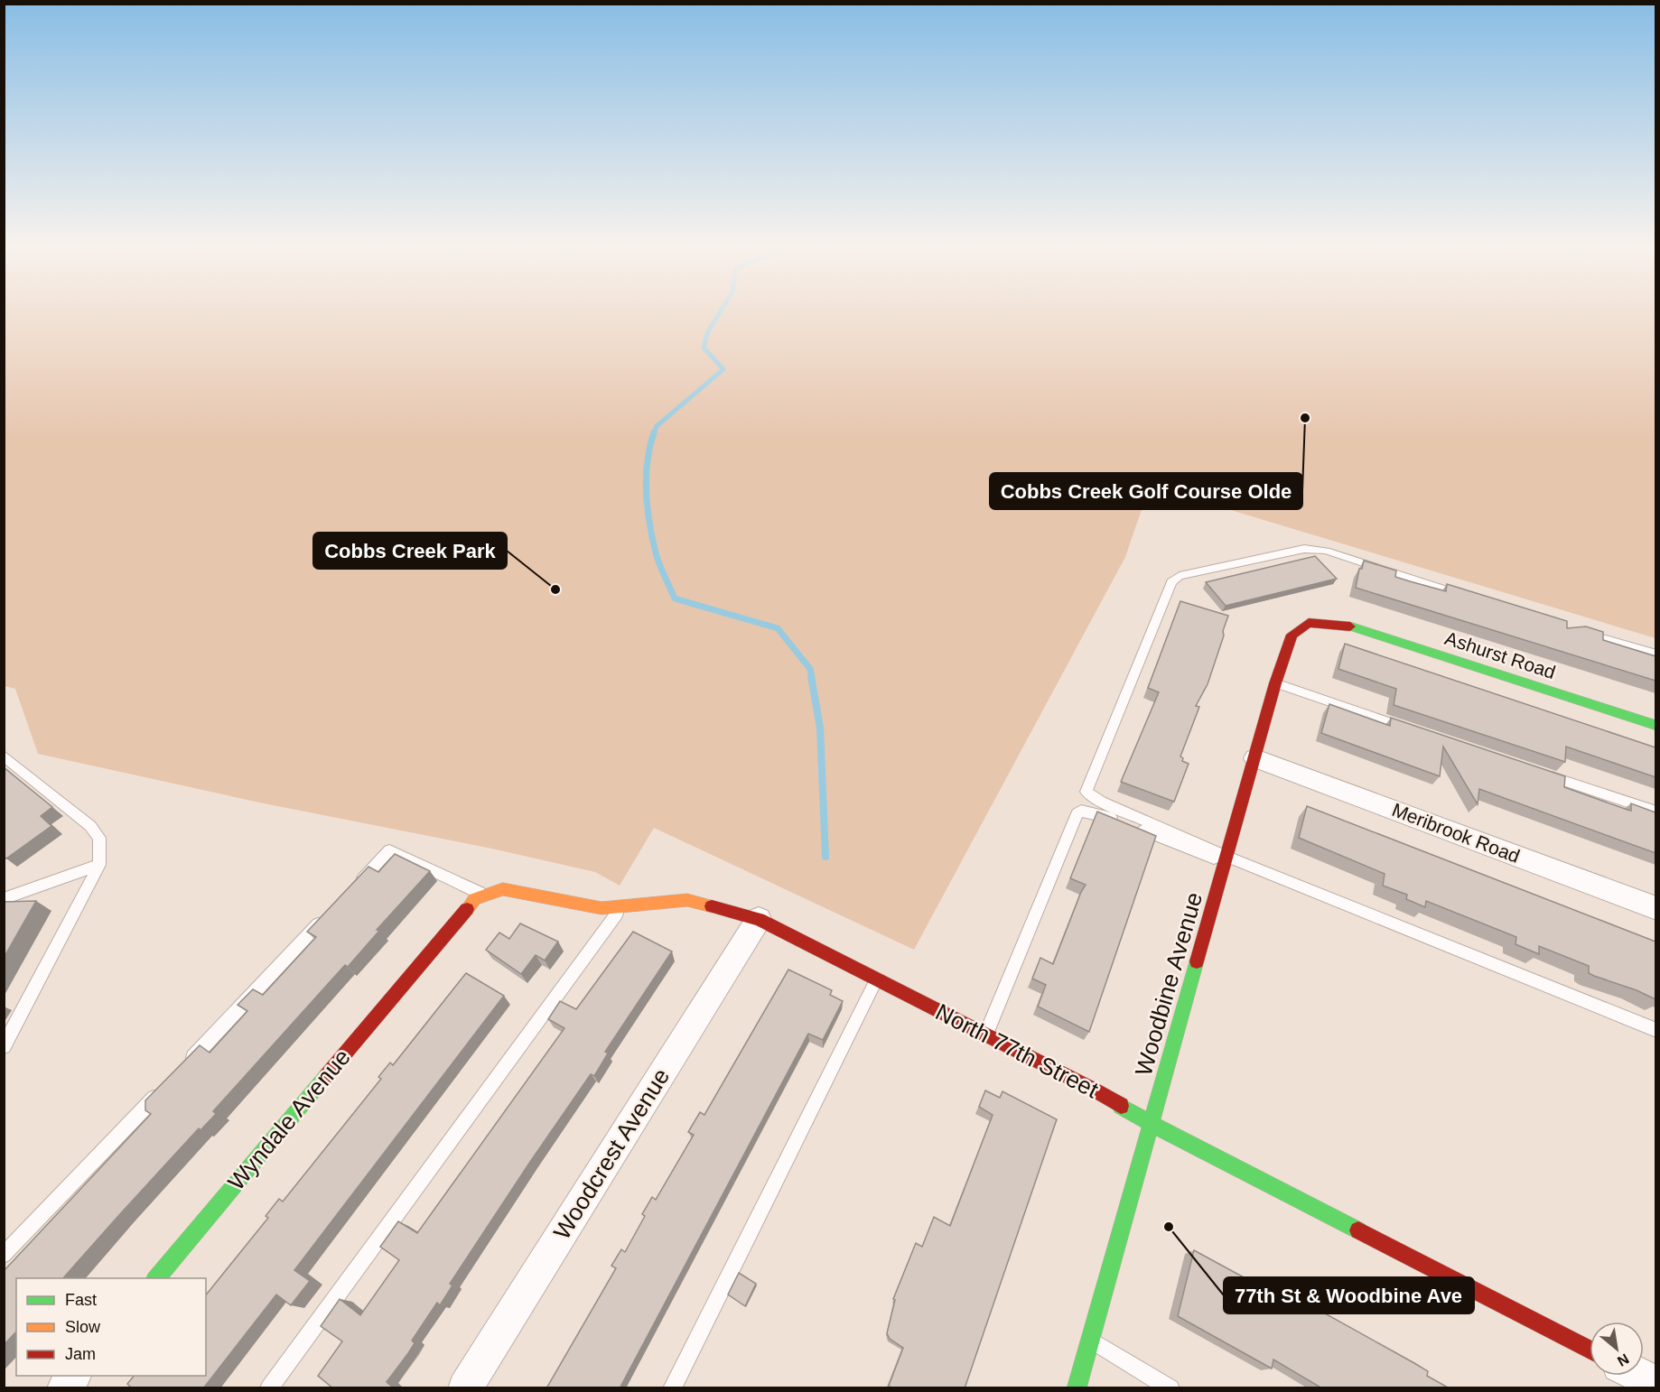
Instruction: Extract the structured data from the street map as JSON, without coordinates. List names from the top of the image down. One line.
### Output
{"streets":{"street":["Ashurst Road","Meribrook Road","Woodbine Avenue","North 77th Street","Wyndale Avenue","Woodcrest Avenue"]},"crossings":[["Ashurst Road","Woodbine Avenue"],["Meribrook Road","Woodbine Avenue"],["Woodbine Avenue","North 77th Street"],["North 77th Street","Wyndale Avenue"],["North 77th Street","Woodcrest Avenue"]],"places":["Cobbs Creek Golf Course Olde","Cobbs Creek Park","77th St & Woodbine Ave"],"legend":["Fast","Slow","Jam"],"north":"bottom right"}
